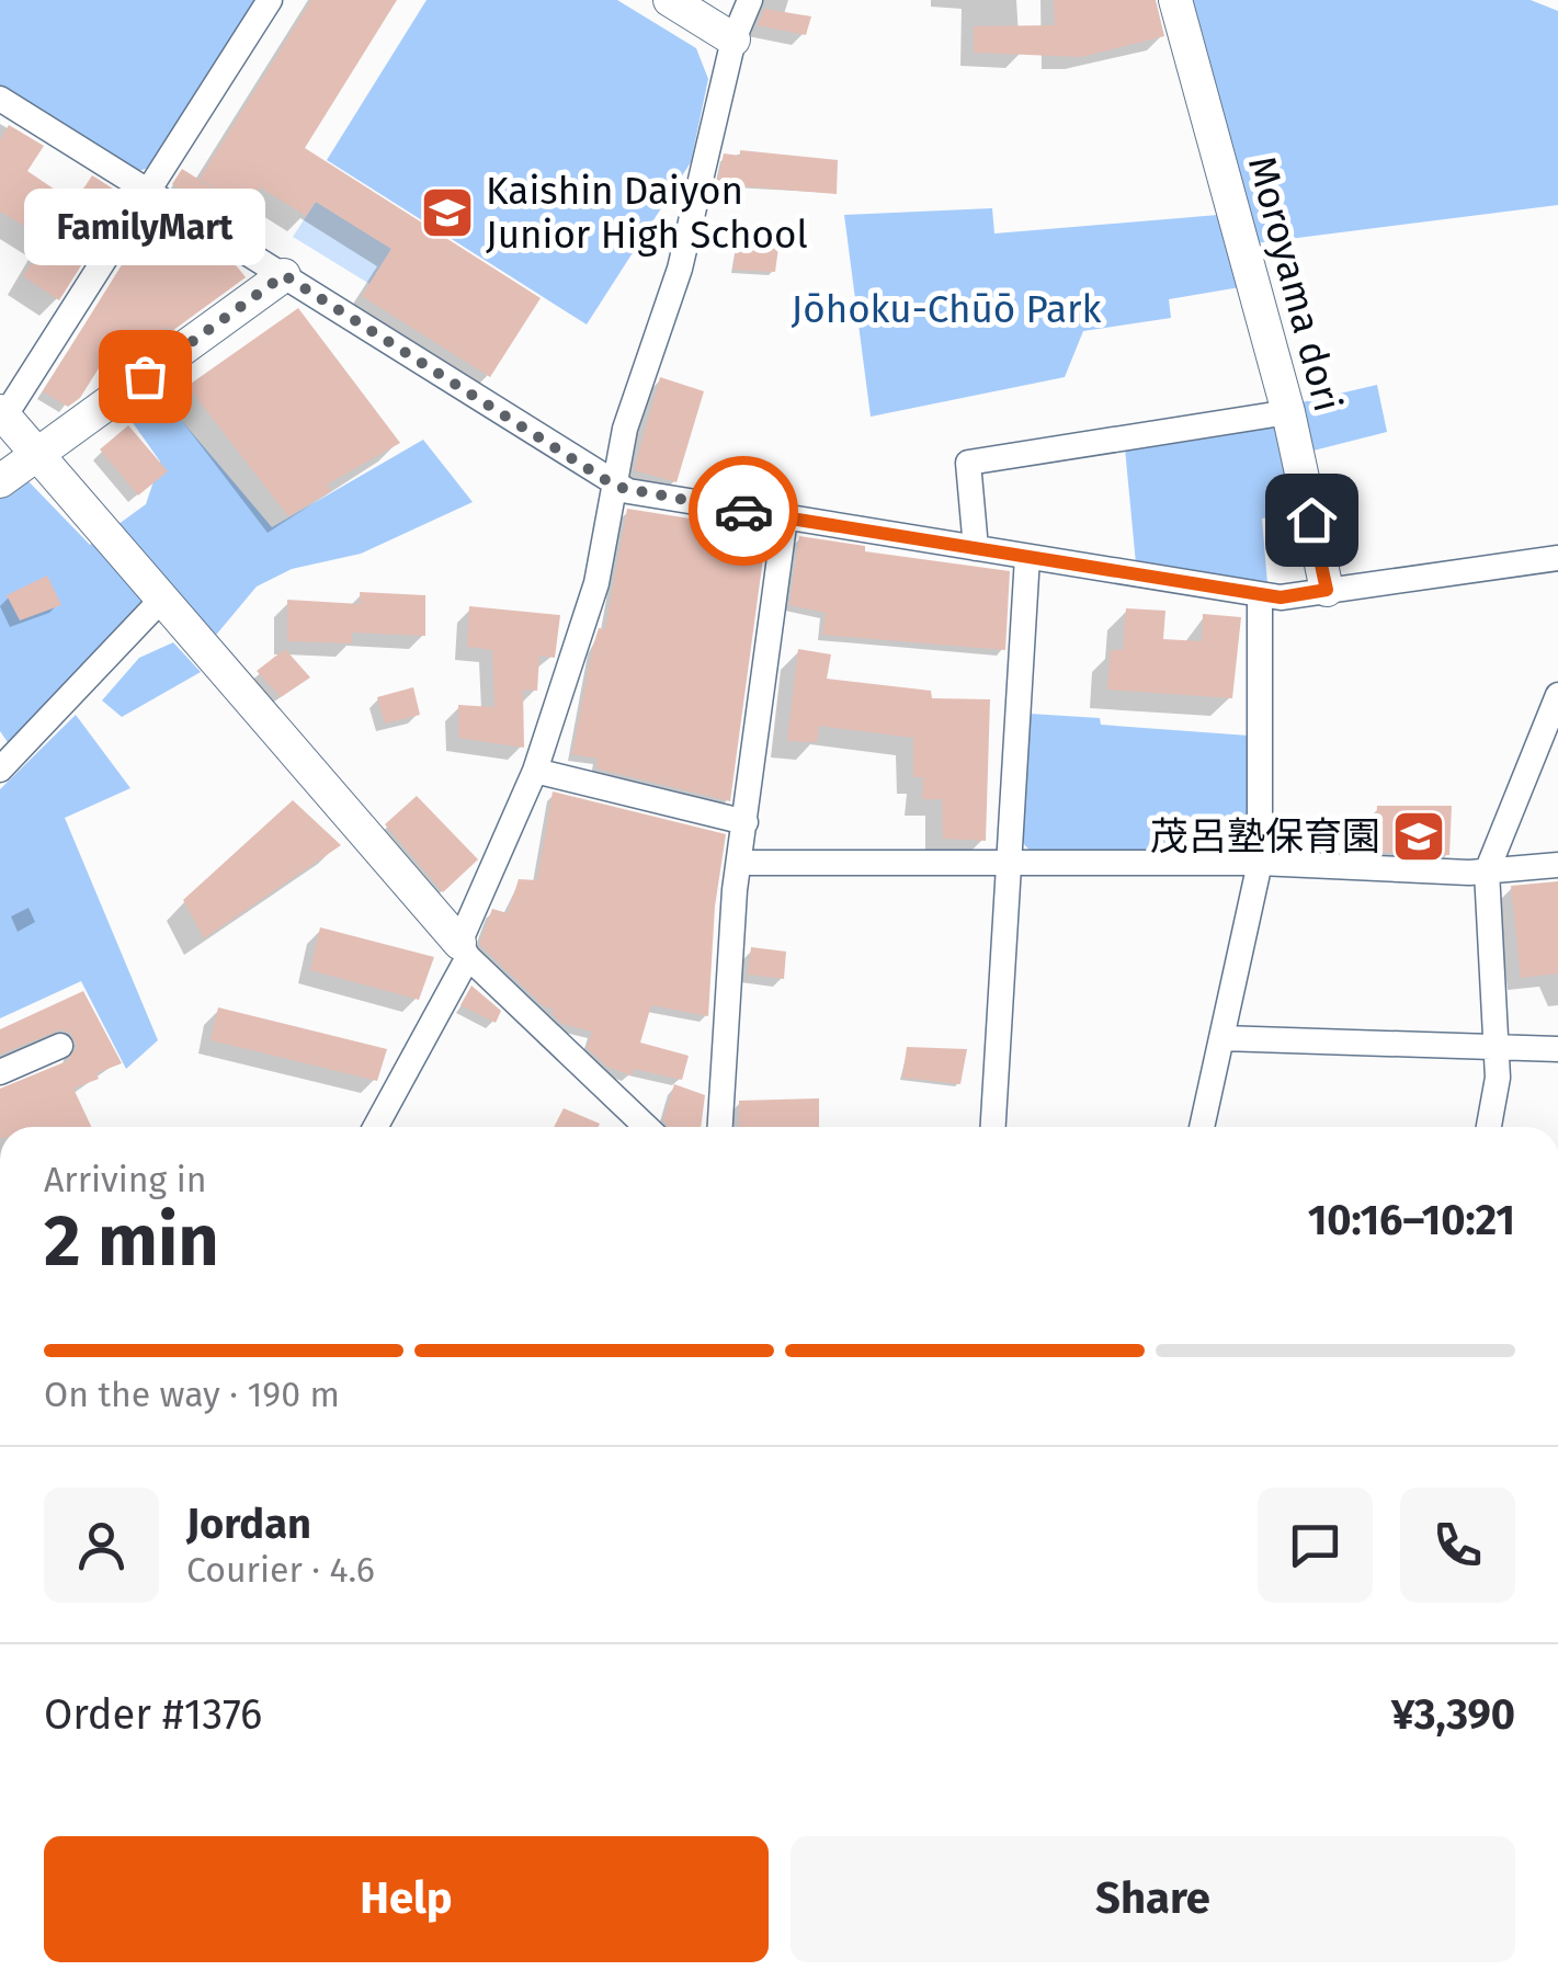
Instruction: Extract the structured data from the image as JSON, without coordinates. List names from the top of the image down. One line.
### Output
{"streets":{"street":["Moroyama dori"]},"parks":["Jōhoku-Chūō Park"],"places":{"school or university":["Kaishin Daiyon Junior High School","茂呂塾保育園"],"other":["FamilyMart"]},"page":{"bubble":"FamilyMart","heading":["2 min","Arriving in","10:16–10:21"],"panel":["Jordan","Courier · 4.6","Order #1376","¥3,390"],"bar":"On the way · 190 m","buttons":["Help","Share"]}}
